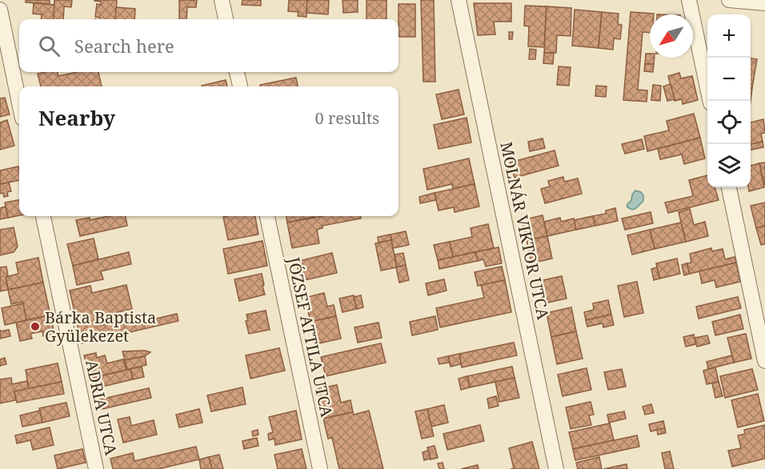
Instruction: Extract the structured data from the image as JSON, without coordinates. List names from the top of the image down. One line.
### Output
{"streets":{"street":["MOLNÁR VIKTOR UTCA","JÓZSEF ATTILA UTCA","ADRIA UTCA"]},"places":["Bárka Baptista Gyülekezet"],"north":"bottom left","page":{"map_buttons":["+","−"],"search":"Search here","heading":["Nearby","0 results"]}}
